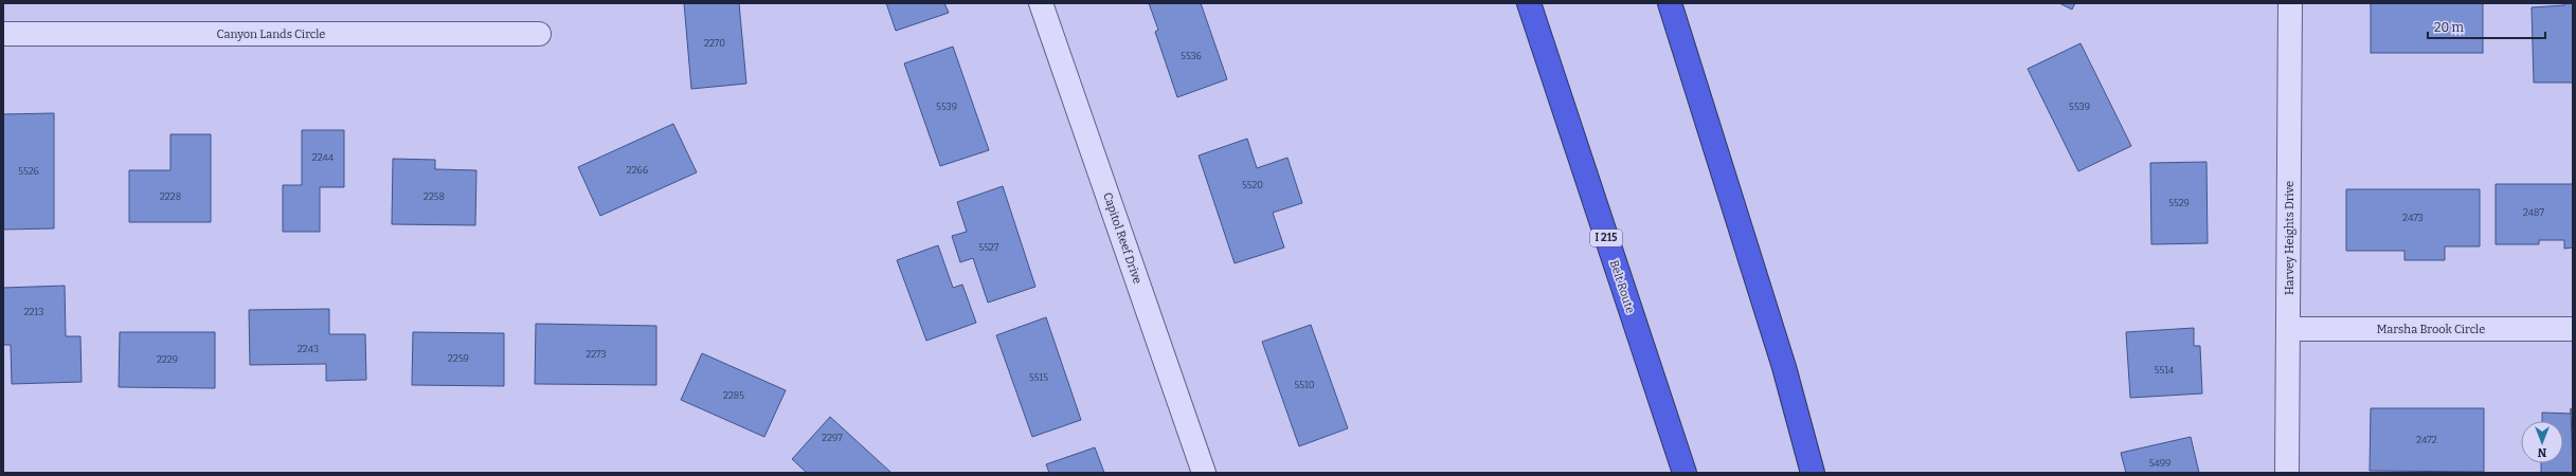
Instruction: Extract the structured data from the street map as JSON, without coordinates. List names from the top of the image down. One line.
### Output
{"streets":{"highway":["I 215","Belt Route"],"street":["Canyon Lands Circle","Capitol Reef Drive","Harvey Heights Drive","Marsha Brook Circle"]},"crossings":[["Harvey Heights Drive","Marsha Brook Circle"]],"house_numbers":["2270","5536","5539","5539","2244","2266","5526","5520","2228","2258","5529","2487","2473","5527","2213","2243","2273","2259","2229","5514","5515","5510","2285","2297","2472","5499"],"scale_bar":"20 m","north":"bottom"}
